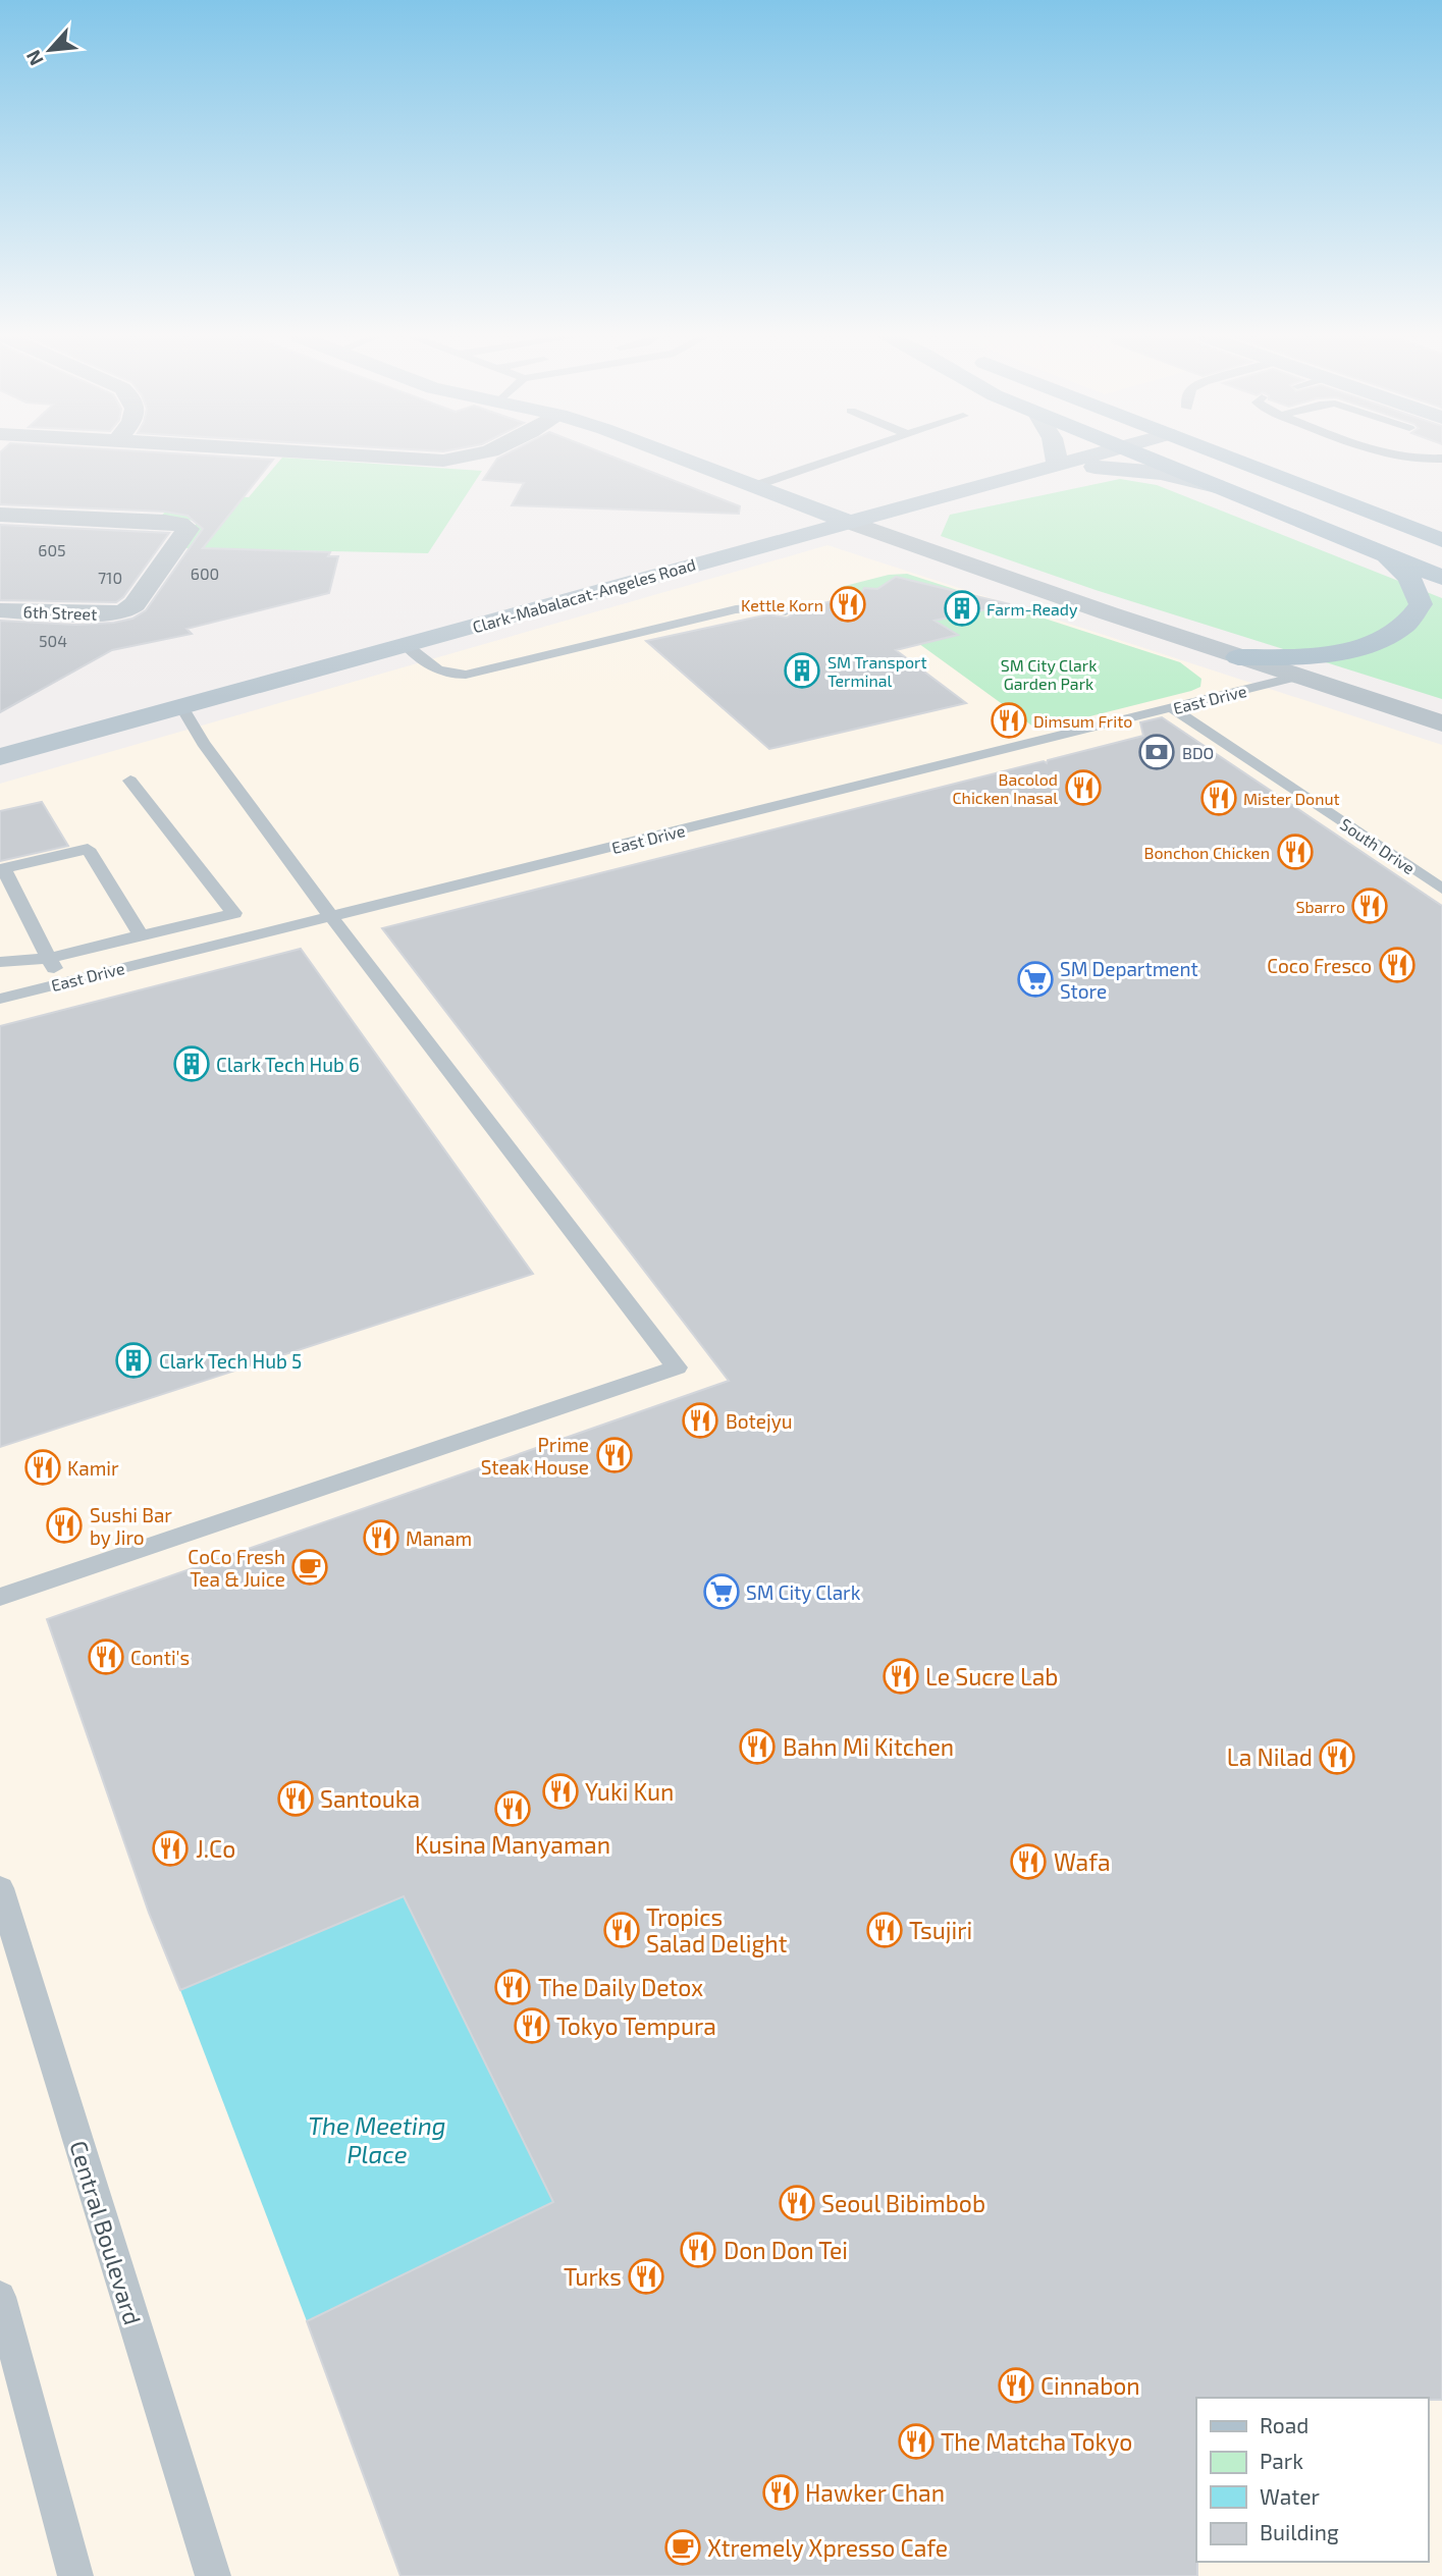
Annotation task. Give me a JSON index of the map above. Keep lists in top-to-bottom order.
{
  "streets": {
    "main road": ["Clark-Mabalacat-Angeles Road"],
    "street": ["6th Street"],
    "lane": ["East Drive", "South Drive", "Central Boulevard"]
  },
  "crossings": [
    ["East Drive", "South Drive"]
  ],
  "water": ["The Meeting Place"],
  "parks": ["SM City Clark Garden Park"],
  "places": {
    "restaurant": [
      "Kettle Korn",
      "Dimsum Frito",
      "Bacolod Chicken Inasal",
      "Mister Donut",
      "Bonchon Chicken",
      "Sbarro",
      "Coco Fresco",
      "Botejyu",
      "Prime Steak House",
      "Kamir",
      "Sushi Bar by Jiro",
      "Manam",
      "Conti's",
      "Le Sucre Lab",
      "Bahn Mi Kitchen",
      "La Nilad",
      "Yuki Kun",
      "Santouka",
      "Kusina Manyaman",
      "J.Co",
      "Wafa",
      "Tropics Salad Delight",
      "Tsujiri",
      "The Daily Detox",
      "Tokyo Tempura",
      "Seoul Bibimbob",
      "Don Don Tei",
      "Turks",
      "Cinnabon",
      "The Matcha Tokyo",
      "Hawker Chan"
    ],
    "building": [
      "Farm-Ready",
      "SM Transport Terminal",
      "Clark Tech Hub 6",
      "Clark Tech Hub 5"
    ],
    "bank": ["BDO"],
    "supermarket": ["SM Department Store", "SM City Clark"],
    "cafe": ["CoCo Fresh Tea & Juice", "Xtremely Xpresso Cafe"]
  },
  "house_numbers": [
    "605",
    "600",
    "710",
    "504"
  ],
  "legend": [
    "Road",
    "Park",
    "Water",
    "Building"
  ],
  "north": "bottom left"
}
